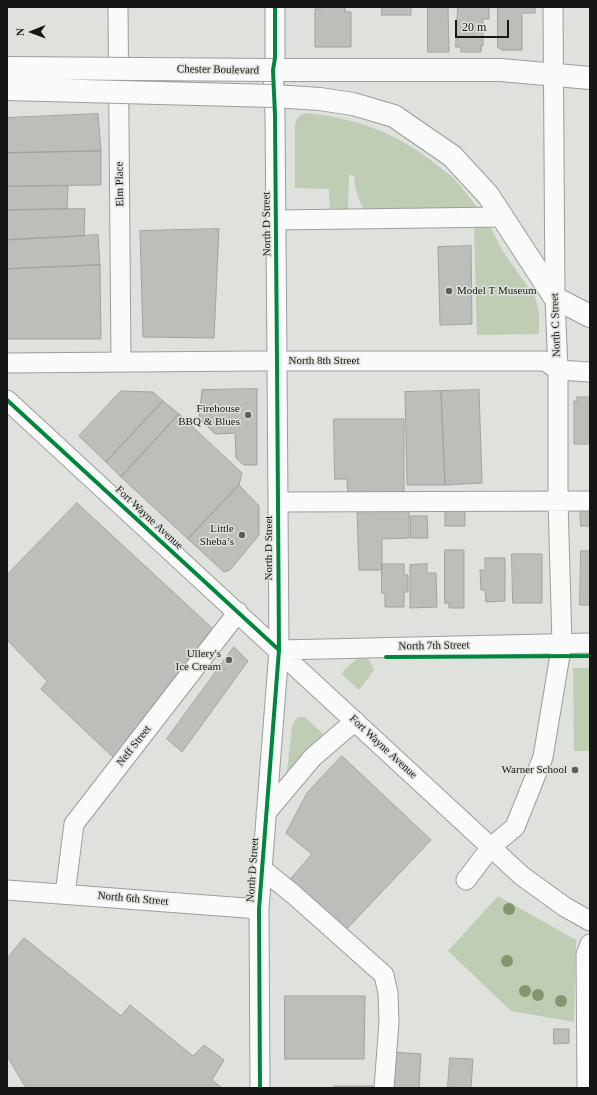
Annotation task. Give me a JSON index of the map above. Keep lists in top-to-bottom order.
{
  "streets": {
    "highway": ["Chester Boulevard"],
    "street": [
      "Elm Place",
      "North D Street",
      "North C Street",
      "North 8th Street",
      "Fort Wayne Avenue",
      "North 7th Street",
      "Neff Street",
      "North 6th Street"
    ]
  },
  "crossings": [
    ["Chester Boulevard", "North D Street"],
    ["Chester Boulevard", "North C Street"],
    ["Elm Place", "North 8th Street"],
    ["North D Street", "North 8th Street"],
    ["North D Street", "Fort Wayne Avenue"],
    ["North D Street", "North 7th Street"],
    ["North D Street", "North 6th Street"],
    ["North C Street", "North 8th Street"],
    ["North C Street", "Fort Wayne Avenue"],
    ["North C Street", "North 7th Street"],
    ["Fort Wayne Avenue", "North 7th Street"],
    ["Fort Wayne Avenue", "Neff Street"],
    ["Neff Street", "North 6th Street"]
  ],
  "places": [
    "Model T Museum",
    "Firehouse BBQ & Blues",
    "Little Sheba’s",
    "Ullery's Ice Cream",
    "Warner School"
  ],
  "scale_bar": "20 m",
  "north": "left"
}
